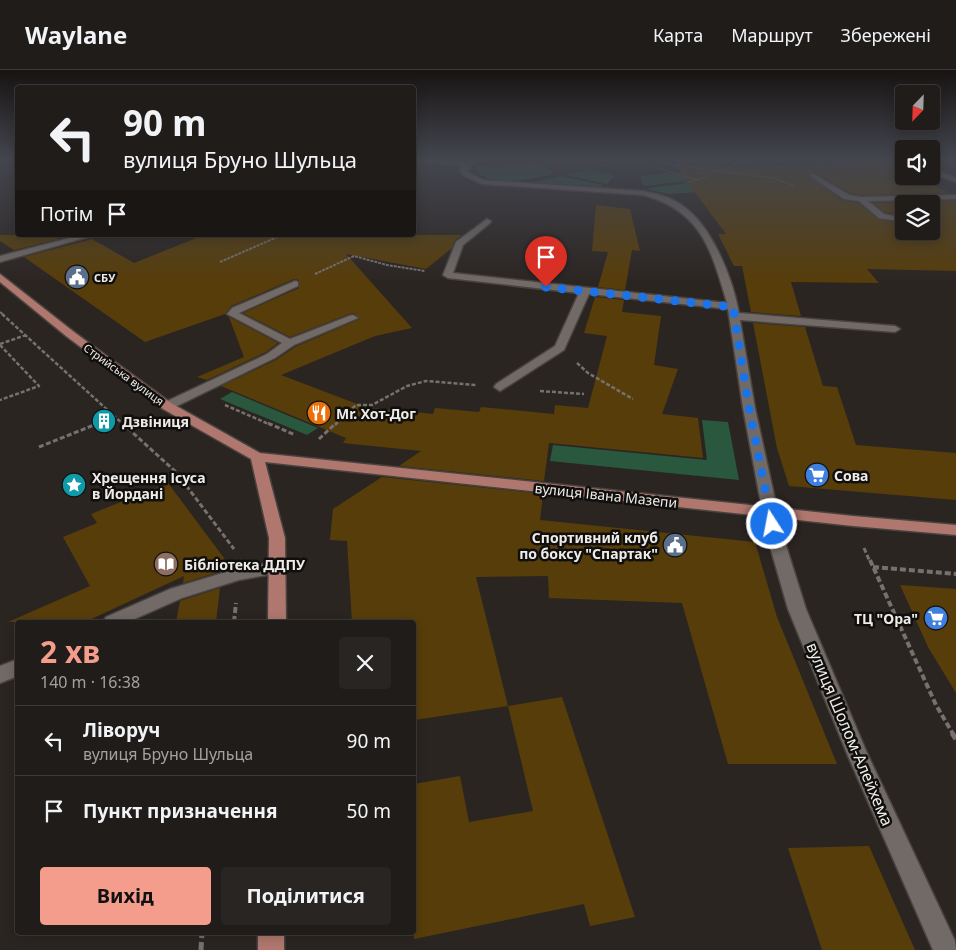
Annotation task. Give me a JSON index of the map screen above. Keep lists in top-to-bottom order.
{
  "streets": {
    "main road": ["Стрийська вулиця", "вулиця Івана Мазепи"],
    "street": ["вулиця Шолом-Алейхема"]
  },
  "crossings": [
    ["Стрийська вулиця", "вулиця Івана Мазепи"],
    ["вулиця Івана Мазепи", "вулиця Шолом-Алейхема"]
  ],
  "places": {
    "public building": ["СБУ", "Спортивний клуб по боксу \"Спартак\""],
    "restaurant": ["Mr. Хот-Дог"],
    "building": ["Дзвіниця"],
    "supermarket": ["Сова", "ТЦ \"Ора\""],
    "place": ["Хрещення Ісуса в Йордані"],
    "library": ["Бібліотека ДДПУ"]
  },
  "north": "bottom left",
  "page": {
    "header": "Waylane",
    "nav": ["Карта", "Маршрут", "Збережені"],
    "turn": ["90 m", "вулиця Бруно Шульца"],
    "then": "Потім",
    "heading": ["2 хв", "140 m · 16:38"],
    "list": [
      {
        "name": "Ліворуч",
        "note": "вулиця Бруно Шульца",
        "value": "90 m"
      },
      {
        "name": "Пункт призначення",
        "value": "50 m"
      }
    ],
    "buttons": ["Вихід", "Поділитися"]
  }
}
